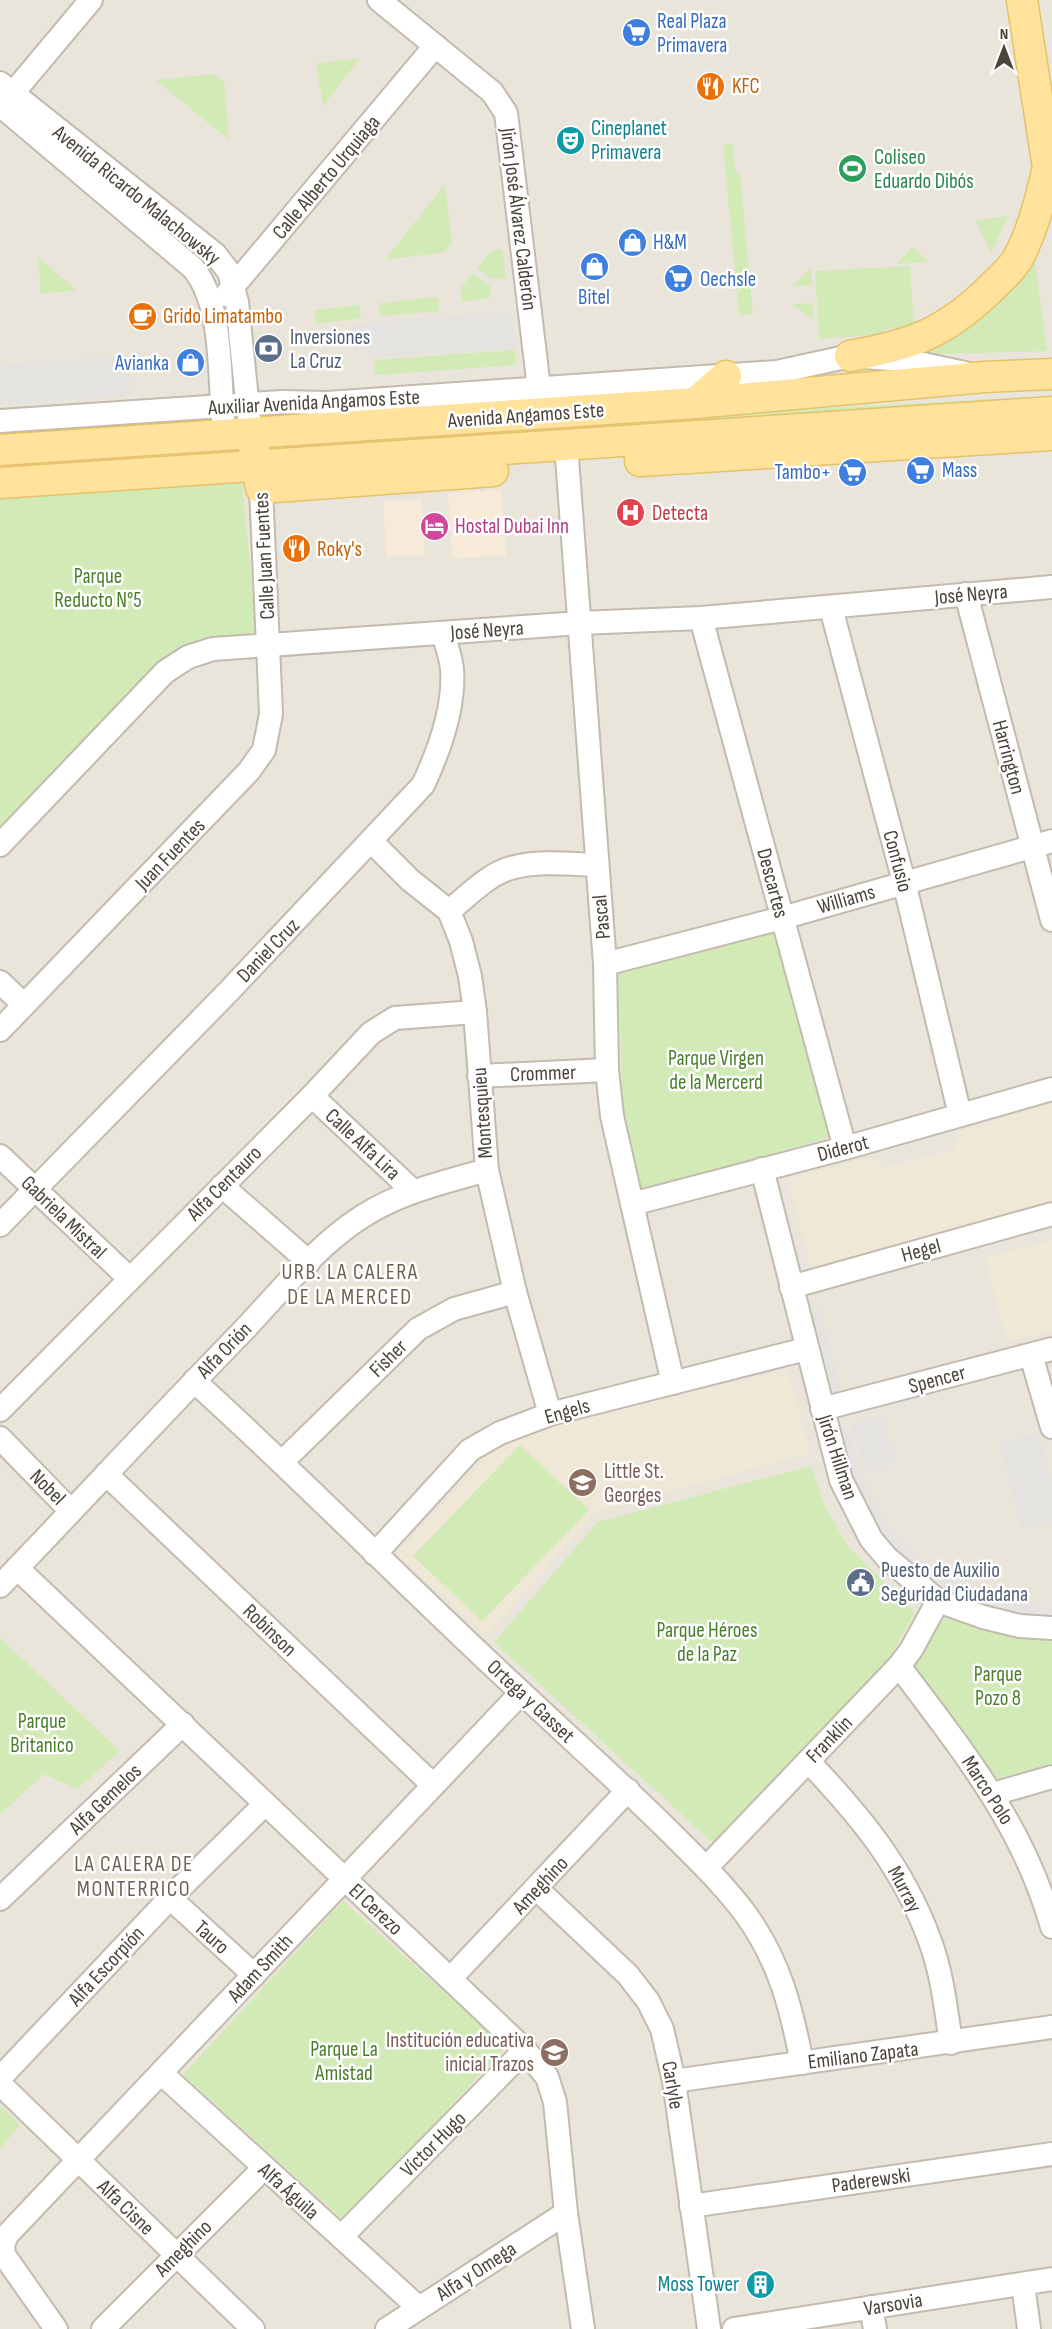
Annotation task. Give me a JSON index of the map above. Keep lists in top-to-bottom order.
{
  "streets": {
    "main road": ["Avenida Ricardo Malachowsky", "Avenida Angamos Este"],
    "street": [
      "Calle Alberto Urquiaga",
      "Jirón José Álvarez Calderón",
      "Auxiliar Avenida Angamos Este",
      "Calle Juan Fuentes",
      "José Neyra",
      "Harrington",
      "Juan Fuentes",
      "Confusio",
      "Descartes",
      "Williams",
      "Pascal",
      "Daniel Cruz",
      "Crommer",
      "Montesquieu",
      "Calle Alfa Lira",
      "Diderot",
      "Alfa Centauro",
      "Gabriela Mistral",
      "Hegel",
      "Alfa Orión",
      "Fisher",
      "Spencer",
      "Engels",
      "Jirón Hillman",
      "Nobel",
      "Robinson",
      "Ortega y Gasset",
      "Franklin",
      "Marco Polo",
      "Alfa Gemelos",
      "Ameghino",
      "Murray",
      "El Cerezo",
      "Tauro",
      "Alfa Escorpión",
      "Adam Smith",
      "Emiliano Zapata",
      "Carlyle",
      "Víctor Hugo",
      "Paderewski",
      "Alfa Águila",
      "Alfa Cisne",
      "Alfa y Omega",
      "Varsovia"
    ]
  },
  "crossings": [
    ["Calle Alberto Urquiaga", "Avenida Ricardo Malachowsky"],
    ["Calle Alberto Urquiaga", "Jirón José Álvarez Calderón"],
    ["Avenida Ricardo Malachowsky", "Auxiliar Avenida Angamos Este"],
    ["Avenida Ricardo Malachowsky", "Avenida Angamos Este"],
    ["Avenida Ricardo Malachowsky", "Calle Juan Fuentes"],
    ["Jirón José Álvarez Calderón", "Auxiliar Avenida Angamos Este"],
    ["Auxiliar Avenida Angamos Este", "Avenida Angamos Este"],
    ["Avenida Angamos Este", "Pascal"],
    ["Calle Juan Fuentes", "José Neyra"],
    ["Calle Juan Fuentes", "Juan Fuentes"],
    ["José Neyra", "Harrington"],
    ["José Neyra", "Juan Fuentes"],
    ["José Neyra", "Confusio"],
    ["José Neyra", "Descartes"],
    ["José Neyra", "Pascal"],
    ["José Neyra", "Daniel Cruz"],
    ["Harrington", "Williams"],
    ["Confusio", "Williams"],
    ["Confusio", "Diderot"],
    ["Descartes", "Williams"],
    ["Descartes", "Diderot"],
    ["Williams", "Pascal"],
    ["Pascal", "Crommer"],
    ["Pascal", "Diderot"],
    ["Pascal", "Engels"],
    ["Daniel Cruz", "Gabriela Mistral"],
    ["Crommer", "Montesquieu"],
    ["Montesquieu", "Alfa Centauro"],
    ["Montesquieu", "Alfa Orión"],
    ["Montesquieu", "Fisher"],
    ["Montesquieu", "Engels"],
    ["Calle Alfa Lira", "Alfa Centauro"],
    ["Calle Alfa Lira", "Alfa Orión"],
    ["Diderot", "Jirón Hillman"],
    ["Alfa Centauro", "Gabriela Mistral"],
    ["Hegel", "Jirón Hillman"],
    ["Alfa Orión", "Nobel"],
    ["Alfa Orión", "Robinson"],
    ["Alfa Orión", "Ortega y Gasset"],
    ["Alfa Orión", "El Cerezo"],
    ["Fisher", "Ortega y Gasset"],
    ["Spencer", "Jirón Hillman"],
    ["Engels", "Jirón Hillman"],
    ["Engels", "Ortega y Gasset"],
    ["Jirón Hillman", "Franklin"],
    ["Robinson", "Adam Smith"],
    ["Ortega y Gasset", "Franklin"],
    ["Ortega y Gasset", "Ameghino"],
    ["Ortega y Gasset", "Adam Smith"],
    ["Ortega y Gasset", "Emiliano Zapata"],
    ["Franklin", "Marco Polo"],
    ["Franklin", "Murray"],
    ["Alfa Gemelos", "El Cerezo"],
    ["Ameghino", "El Cerezo"],
    ["Ameghino", "Carlyle"],
    ["Ameghino", "Alfa Águila"],
    ["Ameghino", "Alfa Cisne"],
    ["Murray", "Emiliano Zapata"],
    ["El Cerezo", "Alfa Escorpión"],
    ["El Cerezo", "Adam Smith"],
    ["El Cerezo", "Víctor Hugo"],
    ["El Cerezo", "Alfa y Omega"],
    ["Tauro", "Alfa Escorpión"],
    ["Tauro", "Adam Smith"],
    ["Adam Smith", "Alfa Águila"],
    ["Adam Smith", "Alfa Cisne"],
    ["Emiliano Zapata", "Carlyle"],
    ["Carlyle", "Paderewski"],
    ["Víctor Hugo", "Alfa Águila"],
    ["Alfa Águila", "Alfa y Omega"]
  ],
  "districts": ["URB. LA CALERA DE LA MERCED", "LA CALERA DE MONTERRICO"],
  "parks": [
    "Parque Reducto N°5",
    "Parque Virgen de la Mercerd",
    "Parque Héroes de la Paz",
    "Parque Pozo 8",
    "Parque Britanico",
    "Parque La Amistad"
  ],
  "places": {
    "supermarket": [
      "Real Plaza Primavera",
      "Oechsle",
      "Mass",
      "Tambo+"
    ],
    "restaurant": ["KFC", "Roky's"],
    "theatre": ["Cineplanet Primavera"],
    "sports": ["Coliseo Eduardo Dibós"],
    "shop": ["H&M", "Bitel", "Avianka"],
    "cafe": ["Grido Limatambo"],
    "bank": ["Inversiones La Cruz"],
    "hospital": ["Detecta"],
    "hotel": ["Hostal Dubai Inn"],
    "school or university": ["Little St. Georges", "Institución educativa inicial Trazos"],
    "public building": ["Puesto de Auxilio Seguridad Ciudadana"],
    "building": ["Moss Tower"]
  },
  "north": "top"
}
